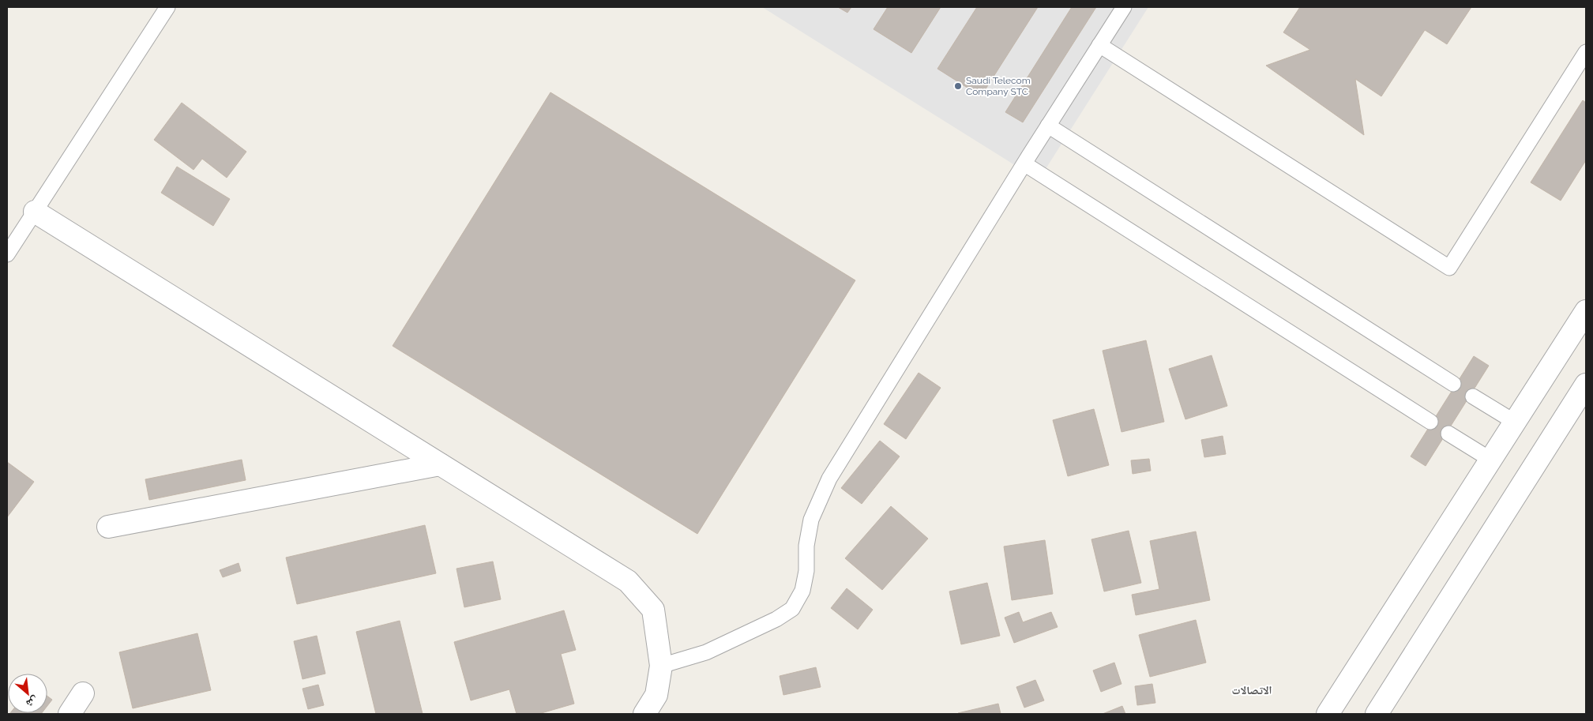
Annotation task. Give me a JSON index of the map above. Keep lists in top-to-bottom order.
{
  "districts": ["الاتصالات"],
  "places": ["Saudi Telecom Company STC"],
  "north": "bottom right"
}
